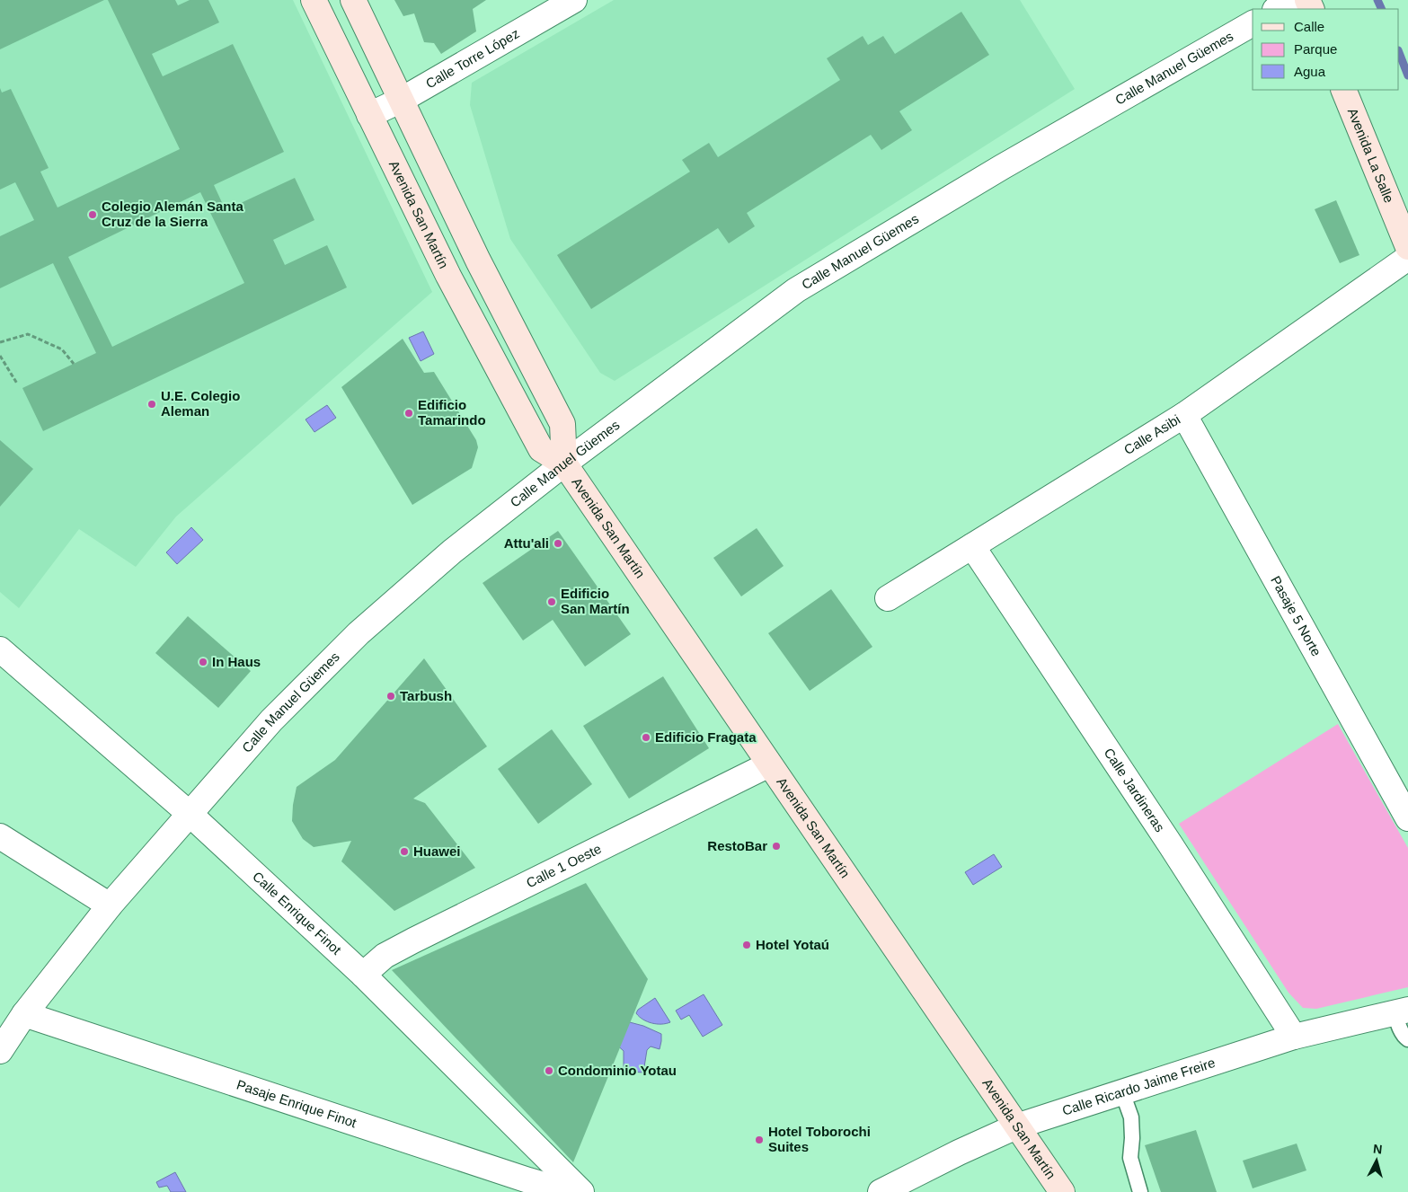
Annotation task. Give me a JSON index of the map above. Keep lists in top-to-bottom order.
{
  "streets": {
    "main road": ["Avenida La Salle", "Avenida San Martín"],
    "street": [
      "Calle Torre López",
      "Calle Manuel Güemes",
      "Calle Asibi",
      "Pasaje 5 Norte",
      "Calle Jardineras",
      "Calle 1 Oeste",
      "Calle Enrique Finot",
      "Calle Ricardo Jaime Freire",
      "Pasaje Enrique Finot"
    ]
  },
  "crossings": [
    ["Calle Torre López", "Avenida San Martín"],
    ["Calle Manuel Güemes", "Avenida San Martín"],
    ["Calle Manuel Güemes", "Calle Enrique Finot"],
    ["Calle Manuel Güemes", "Pasaje Enrique Finot"],
    ["Avenida San Martín", "Calle 1 Oeste"],
    ["Avenida San Martín", "Calle Ricardo Jaime Freire"],
    ["Calle Asibi", "Pasaje 5 Norte"],
    ["Calle Asibi", "Calle Jardineras"],
    ["Calle Jardineras", "Calle Ricardo Jaime Freire"],
    ["Calle 1 Oeste", "Calle Enrique Finot"]
  ],
  "places": [
    "Colegio Alemán Santa Cruz de la Sierra",
    "U.E. Colegio Aleman",
    "Edificio Tamarindo",
    "Attu'ali",
    "Edificio San Martín",
    "In Haus",
    "Tarbush",
    "Edificio Fragata",
    "RestoBar",
    "Huawei",
    "Hotel Yotaú",
    "Condominio Yotau",
    "Hotel Toborochi Suites"
  ],
  "legend": ["Calle", "Parque", "Agua"],
  "north": "top"
}
